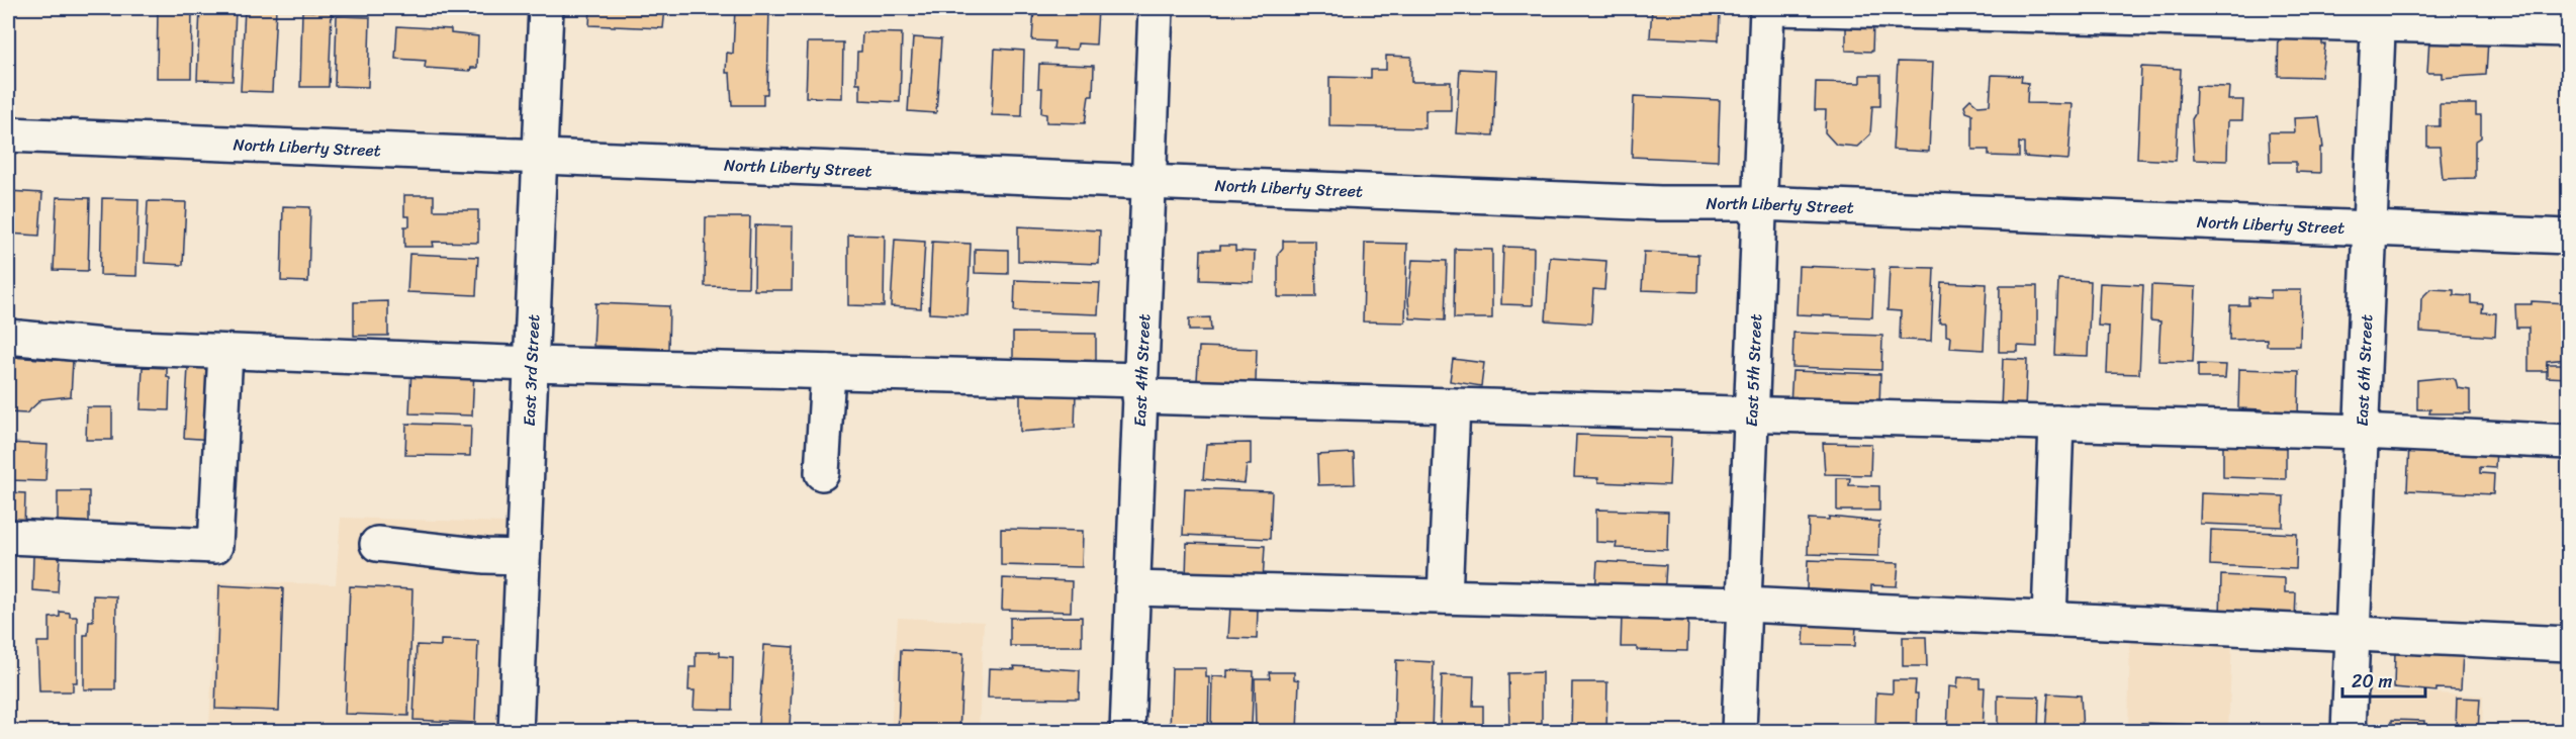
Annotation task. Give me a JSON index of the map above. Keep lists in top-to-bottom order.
{
  "streets": {
    "street": [
      "North Liberty Street",
      "East 4th Street",
      "East 5th Street",
      "East 3rd Street",
      "East 6th Street"
    ]
  },
  "crossings": [
    ["North Liberty Street", "East 4th Street"],
    ["North Liberty Street", "East 5th Street"],
    ["North Liberty Street", "East 3rd Street"],
    ["North Liberty Street", "East 6th Street"]
  ],
  "scale_bar": "20 m"
}
